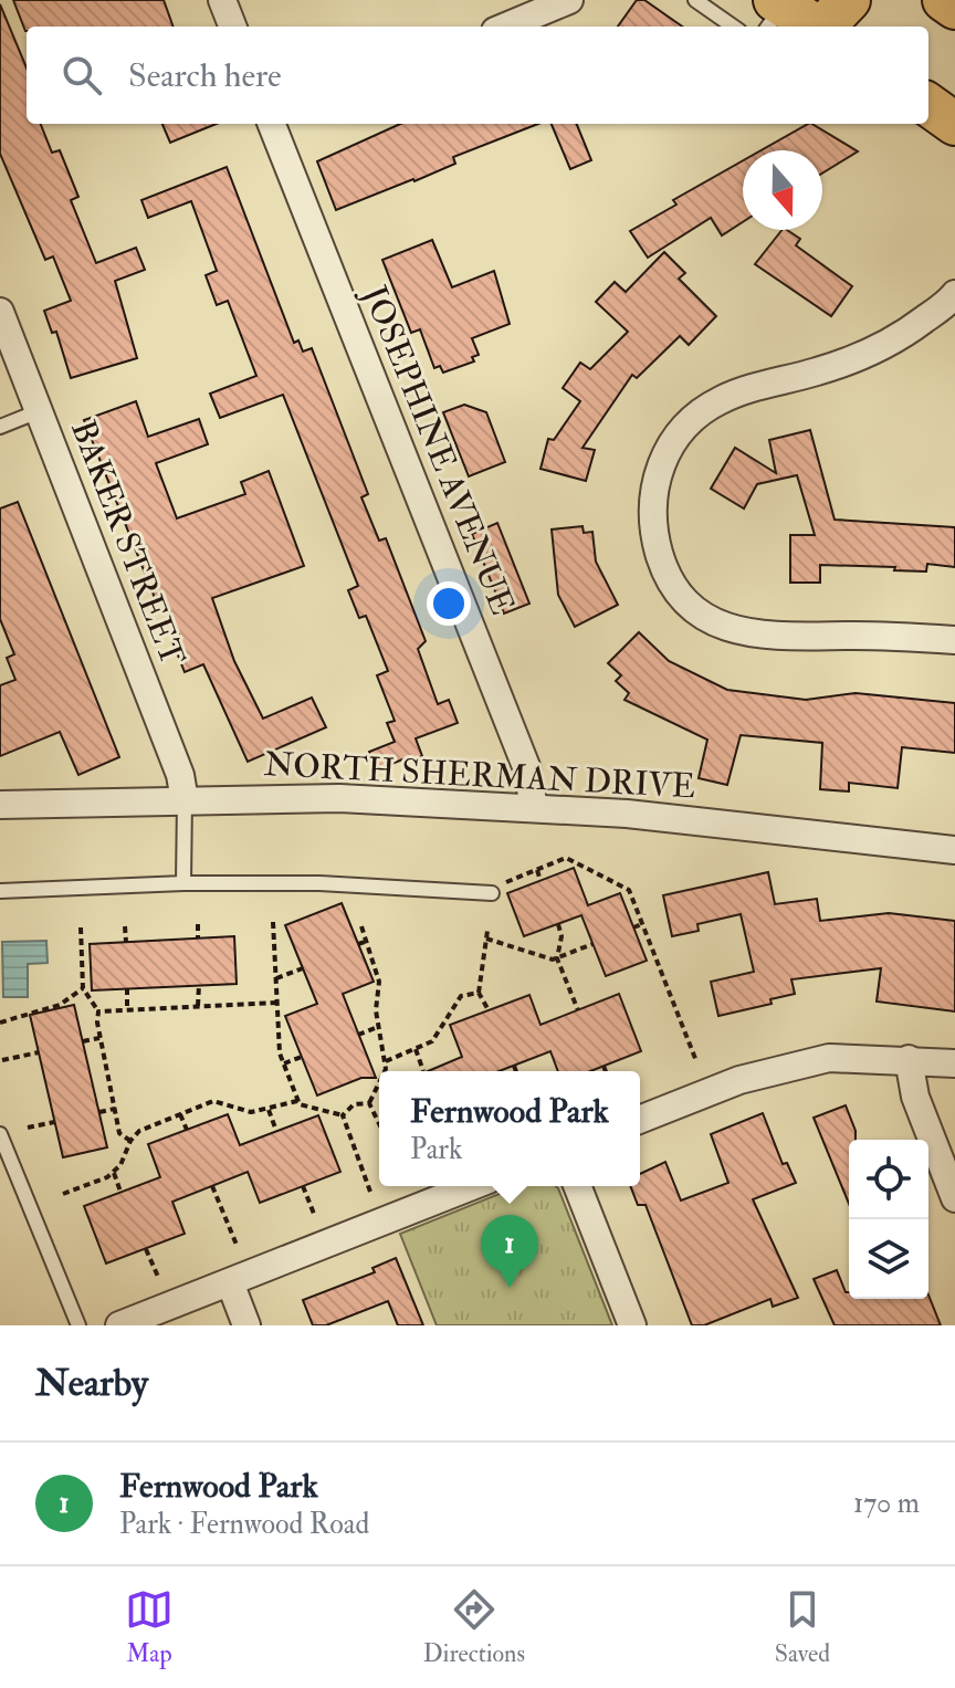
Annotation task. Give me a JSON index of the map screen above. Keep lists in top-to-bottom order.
{
  "streets": {
    "street": ["JOSEPHINE AVENUE", "BAKER STREET", "NORTH SHERMAN DRIVE"]
  },
  "crossings": [
    ["JOSEPHINE AVENUE", "NORTH SHERMAN DRIVE"],
    ["BAKER STREET", "NORTH SHERMAN DRIVE"]
  ],
  "north": "bottom",
  "page": {
    "search": "Search here",
    "popup": ["Fernwood Park", "Park"],
    "pins": "1",
    "heading": "Nearby",
    "list": [
      {
        "mark": "1",
        "name": "Fernwood Park",
        "note": "Park · Fernwood Road",
        "value": "170 m"
      }
    ],
    "nav": ["Map", "Directions", "Saved"]
  }
}
